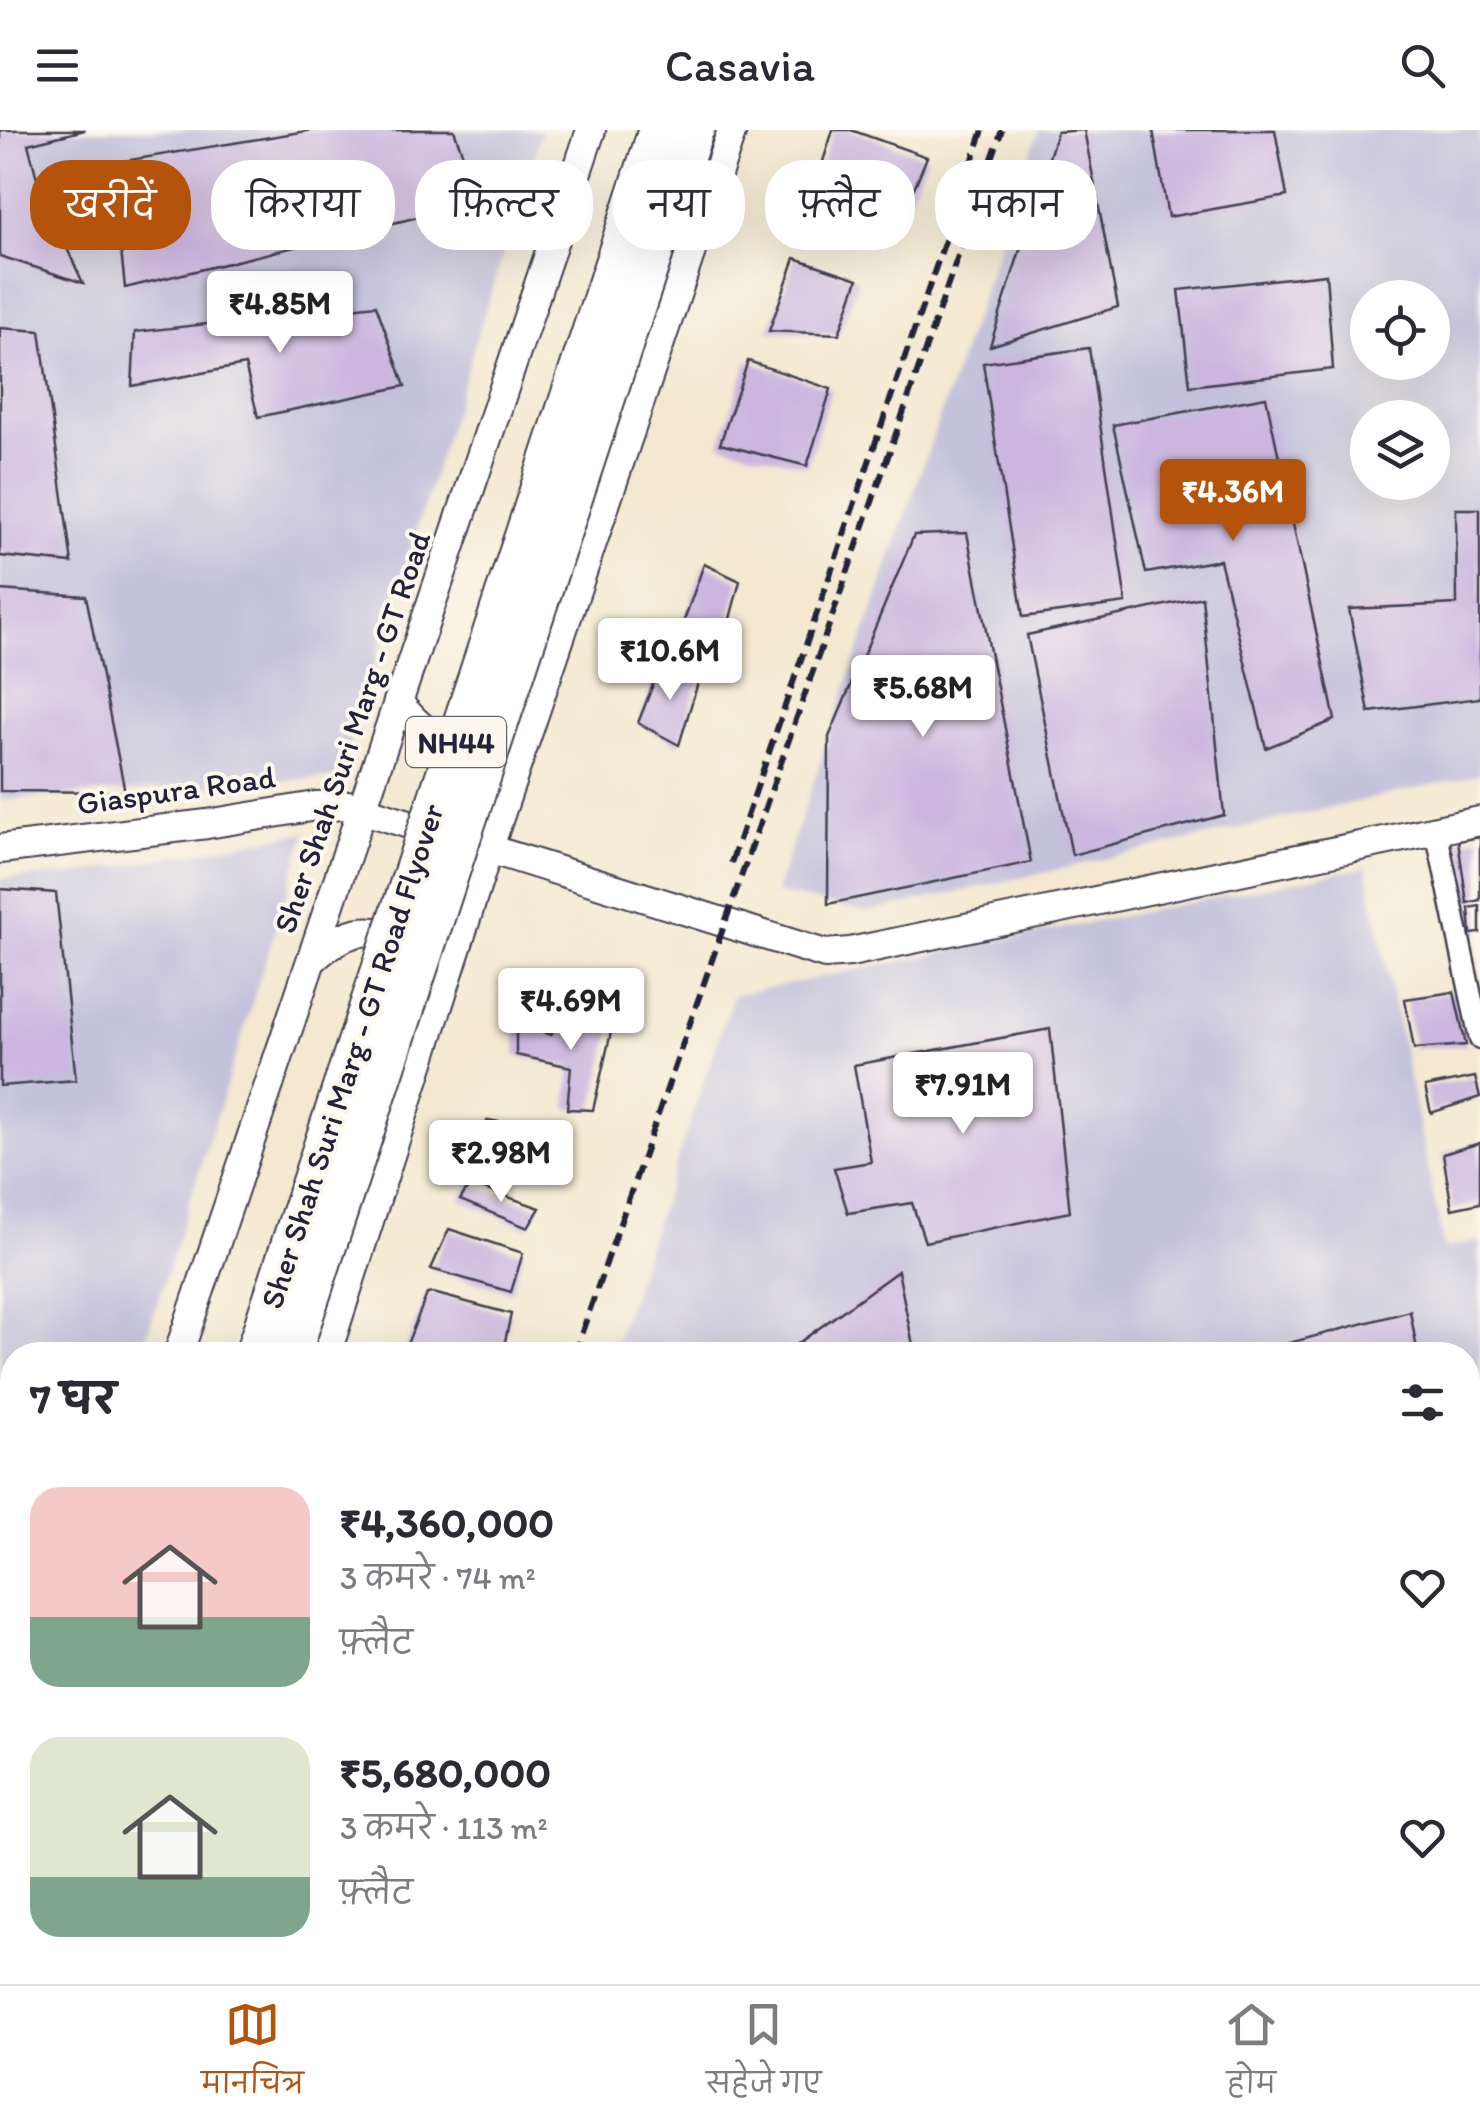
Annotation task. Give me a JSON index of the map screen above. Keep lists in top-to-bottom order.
{
  "streets": {
    "highway": ["NH44", "Sher Shah Suri Marg - GT Road Flyover"],
    "street": ["Sher Shah Suri Marg - GT Road", "Giaspura Road"]
  },
  "crossings": [
    ["Sher Shah Suri Marg - GT Road", "Giaspura Road"]
  ],
  "page": {
    "header": "Casavia",
    "chip": [
      "खरीदें",
      "किराया",
      "फ़िल्टर",
      "नया",
      "फ़्लैट",
      "मकान"
    ],
    "price": [
      "₹4.85M",
      "₹4.36M",
      "₹10.6M",
      "₹5.68M",
      "₹4.69M",
      "₹7.91M",
      "₹2.98M"
    ],
    "heading": "7 घर",
    "list": [
      {
        "name": "₹4,360,000",
        "note": "3 कमरे · 74 m² · फ़्लैट"
      },
      {
        "name": "₹5,680,000",
        "note": "3 कमरे · 113 m² · फ़्लैट"
      }
    ],
    "tabs": ["मानचित्र", "सहेजे गए", "होम"]
  }
}
